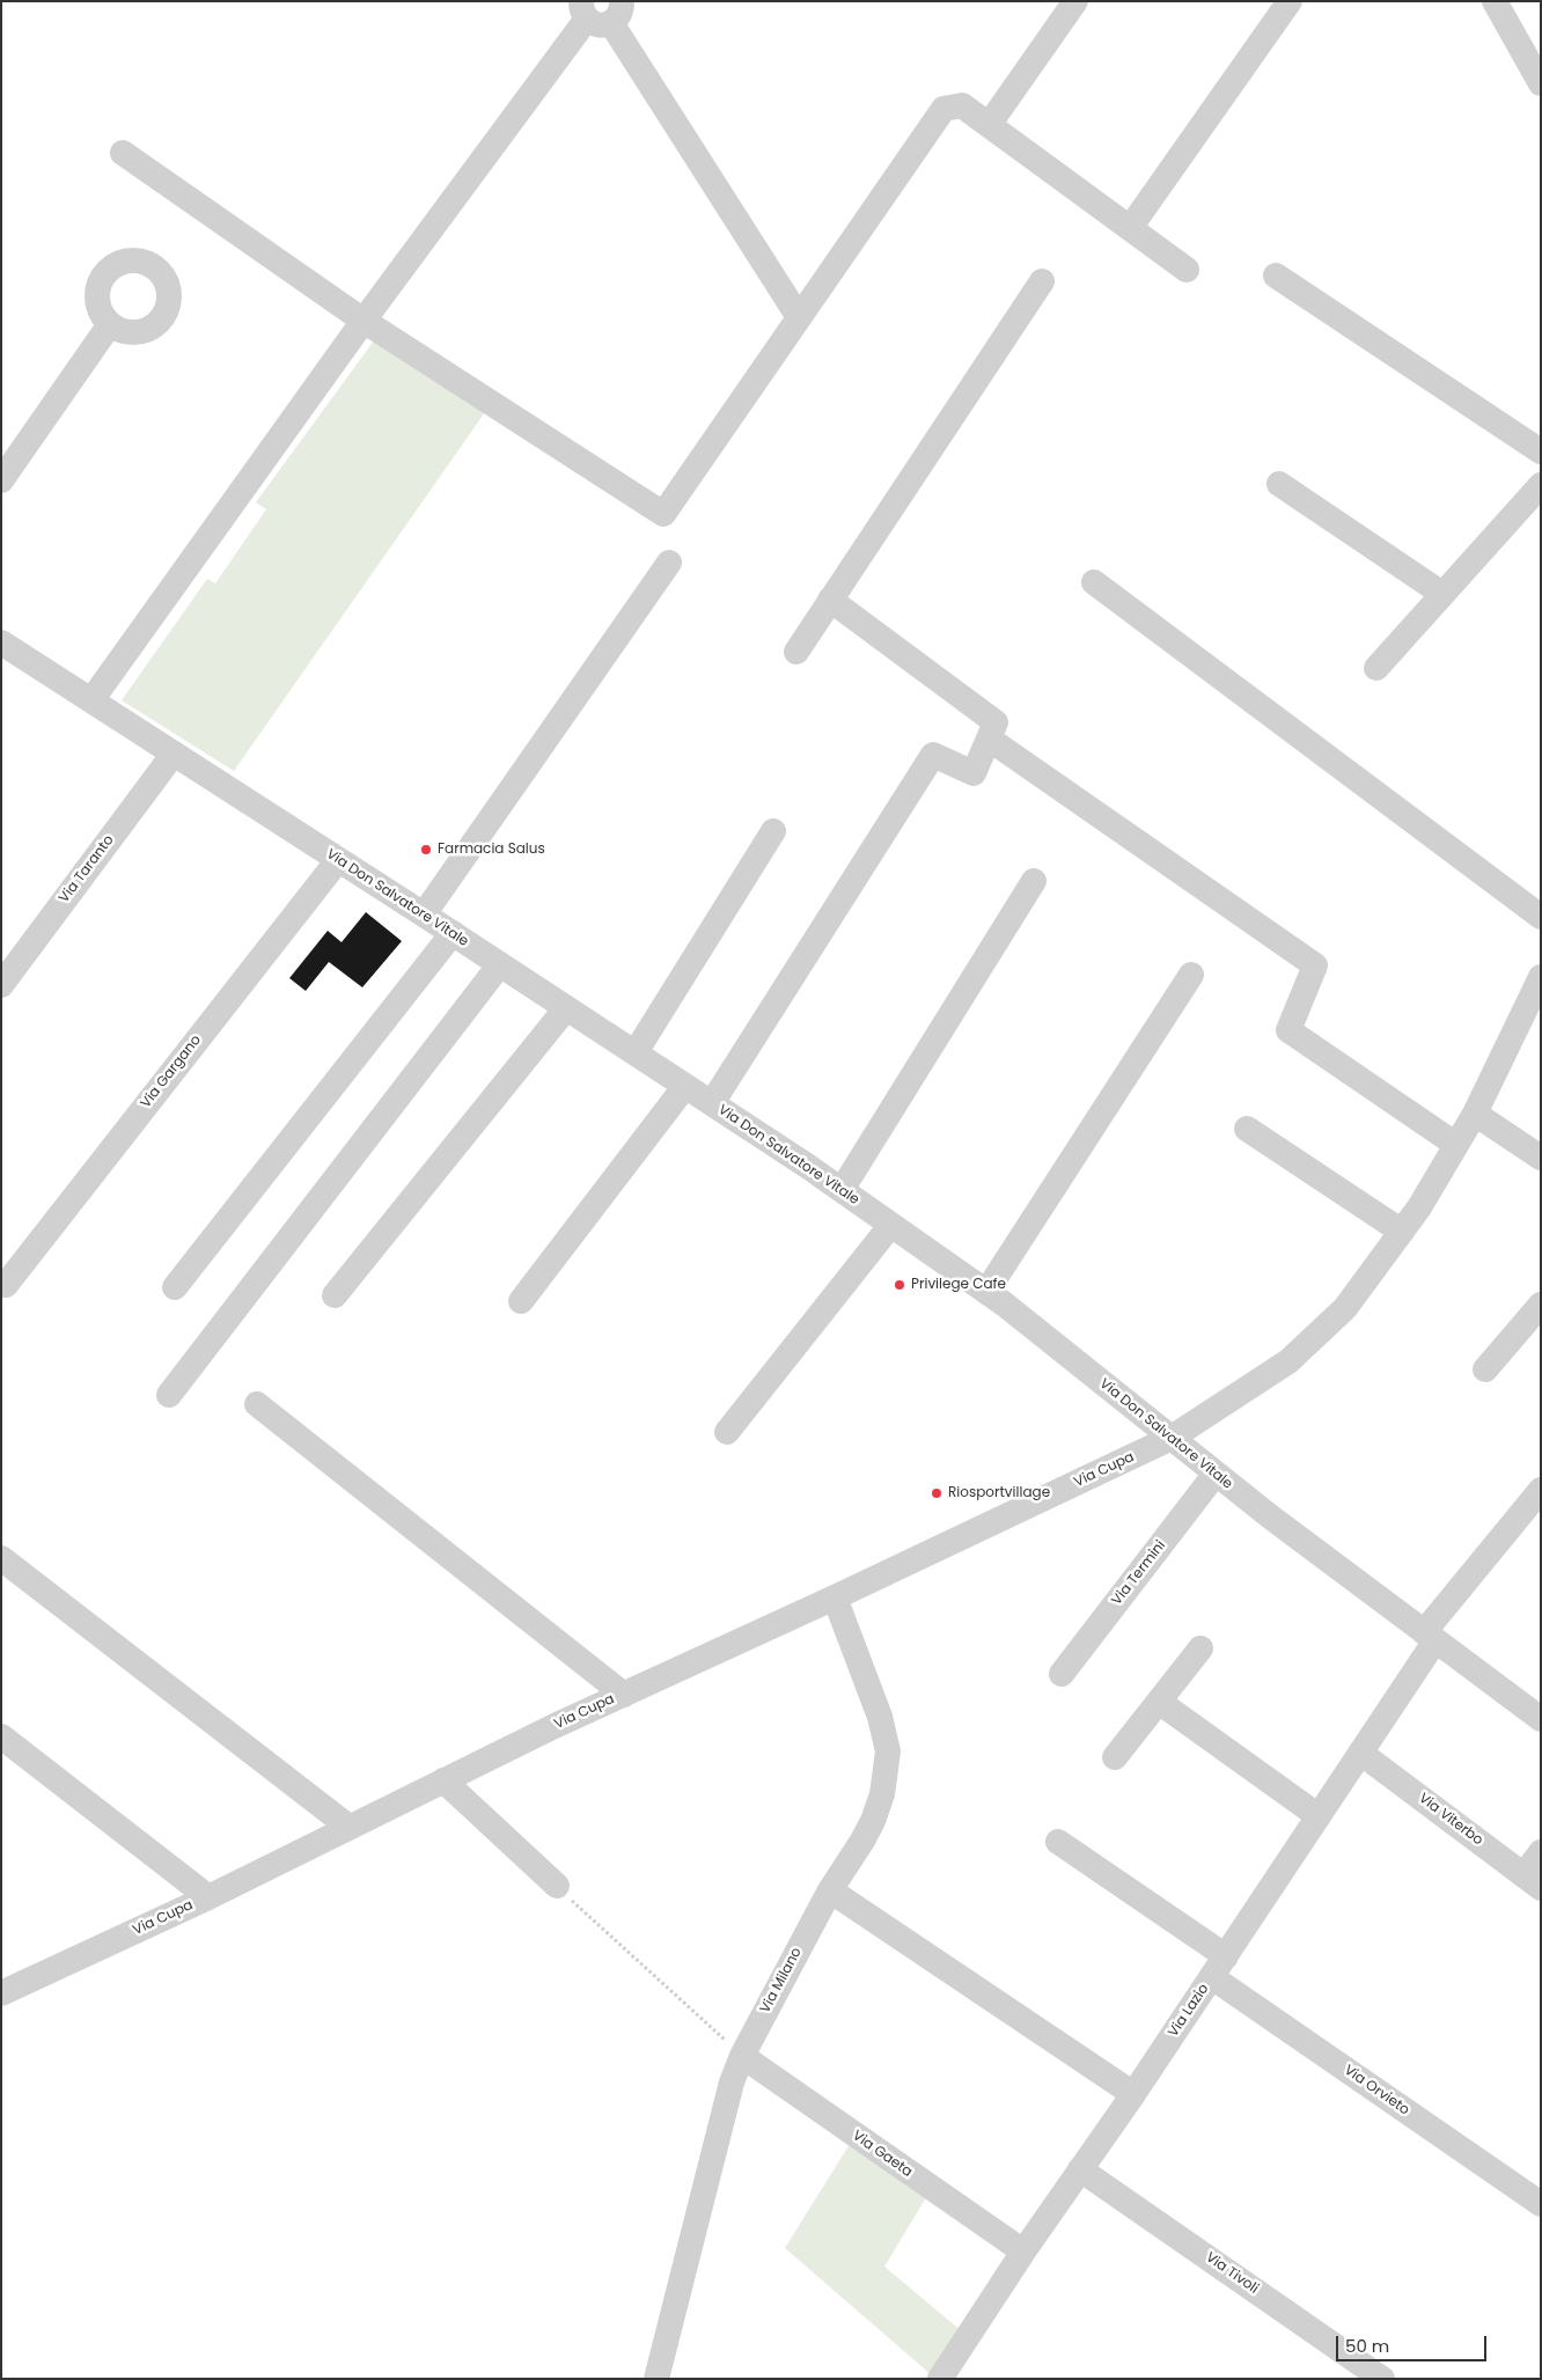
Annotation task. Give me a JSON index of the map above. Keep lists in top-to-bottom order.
{
  "streets": {
    "street": [
      "Via Taranto",
      "Via Don Salvatore Vitale",
      "Via Gargano",
      "Via Cupa",
      "Via Termini",
      "Via Viterbo",
      "Via Milano",
      "Via Lazio",
      "Via Orvieto",
      "Via Gaeta",
      "Via Tivoli"
    ]
  },
  "crossings": [
    ["Via Taranto", "Via Don Salvatore Vitale"],
    ["Via Don Salvatore Vitale", "Via Gargano"],
    ["Via Don Salvatore Vitale", "Via Cupa"],
    ["Via Don Salvatore Vitale", "Via Termini"],
    ["Via Don Salvatore Vitale", "Via Lazio"],
    ["Via Cupa", "Via Milano"],
    ["Via Viterbo", "Via Lazio"],
    ["Via Milano", "Via Gaeta"],
    ["Via Lazio", "Via Orvieto"],
    ["Via Lazio", "Via Gaeta"],
    ["Via Lazio", "Via Tivoli"]
  ],
  "places": ["Farmacia Salus", "Privilege Cafe", "Riosportvillage"],
  "scale_bar": "50 m"
}
